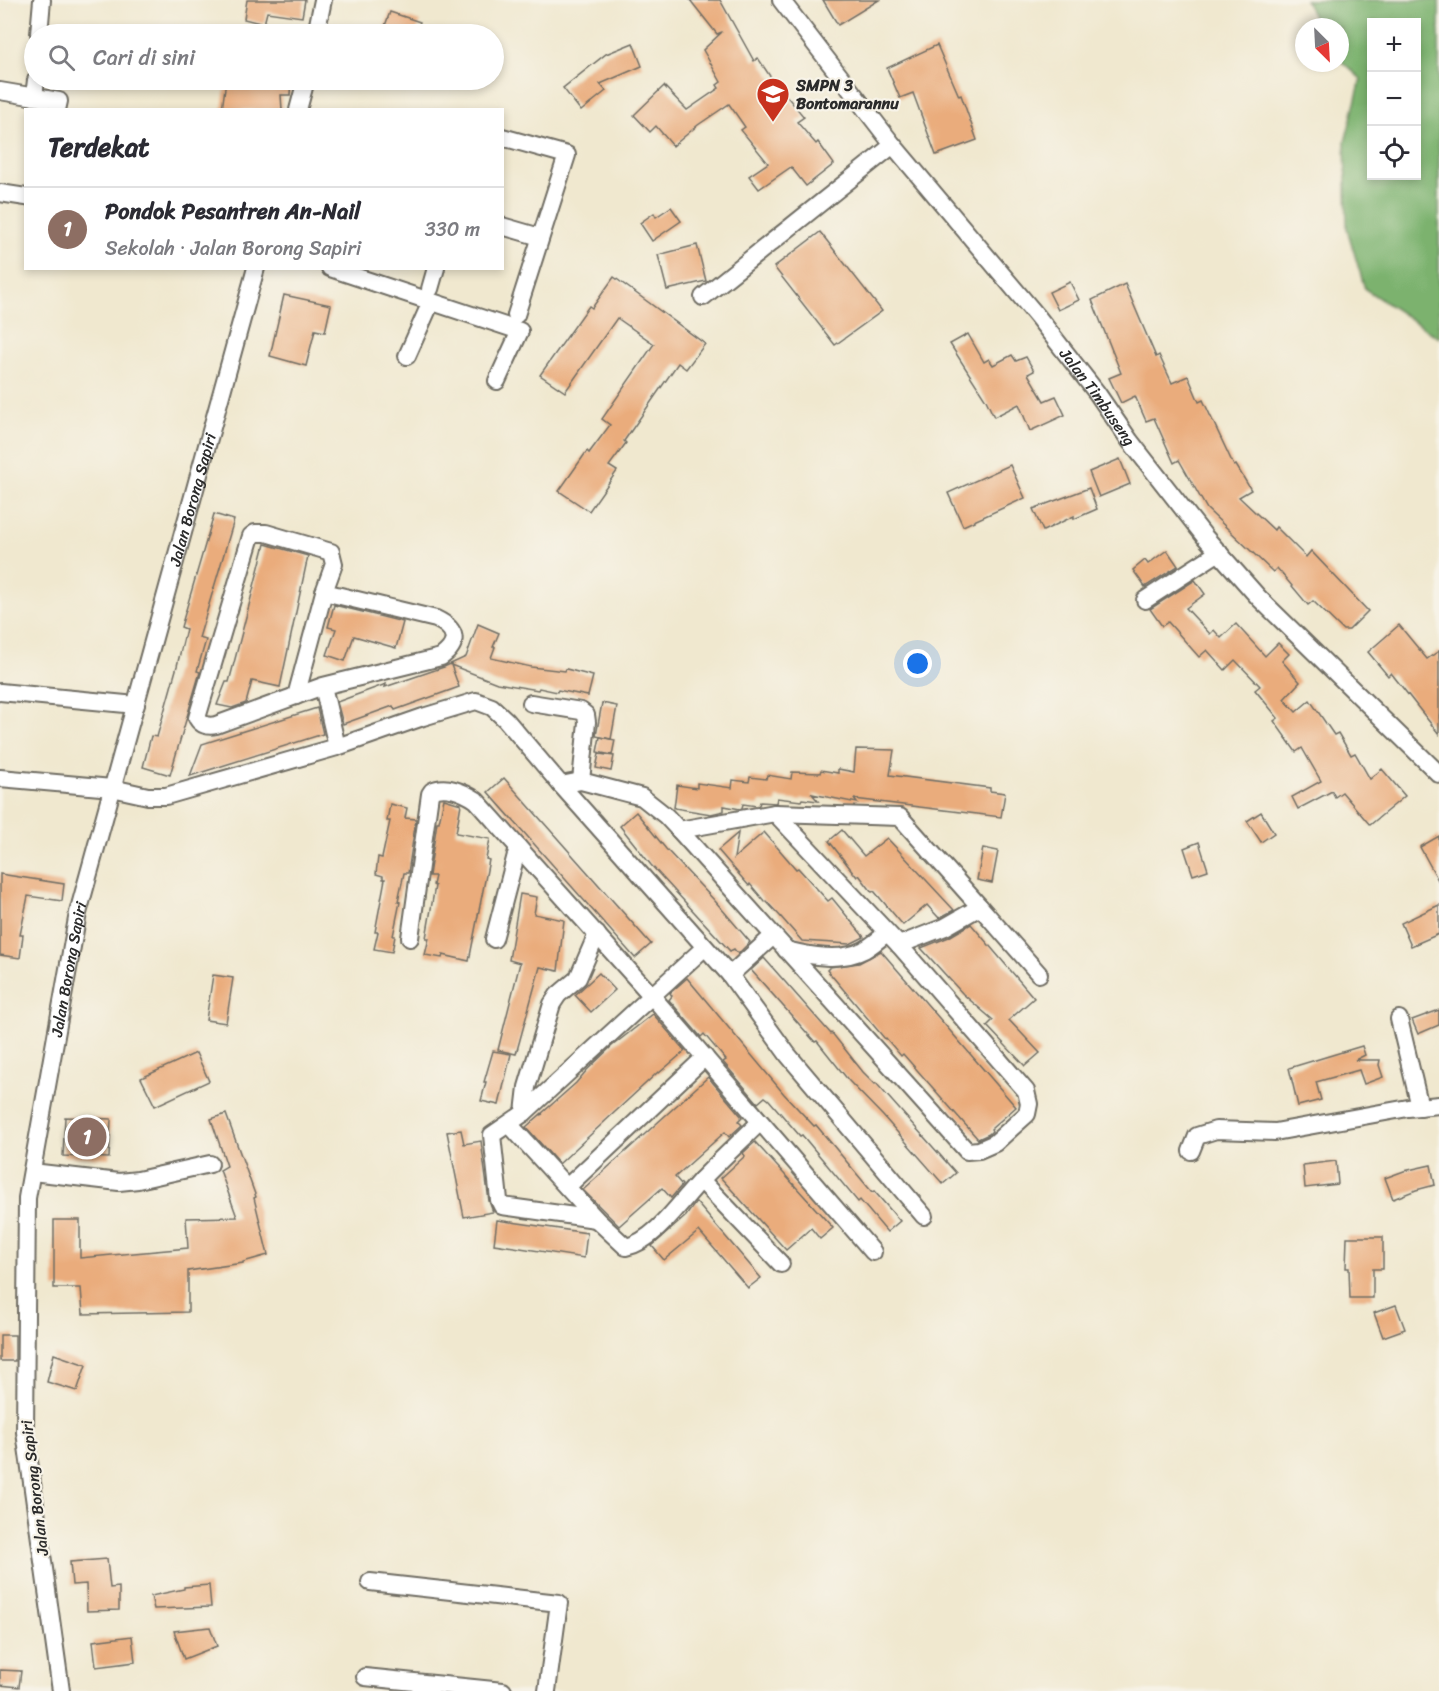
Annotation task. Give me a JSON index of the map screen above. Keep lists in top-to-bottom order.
{
  "streets": {
    "street": ["Jalan Timbuseng", "Jalan Borong Sapiri"]
  },
  "places": {
    "school or university": ["SMPN 3 Bontomarannu"]
  },
  "north": "bottom right",
  "page": {
    "map_buttons": ["+", "−"],
    "search": "Cari di sini",
    "heading": "Terdekat",
    "list": [
      {
        "mark": "1",
        "name": "Pondok Pesantren An-Nail",
        "note": "Sekolah · Jalan Borong Sapiri",
        "value": "330 m"
      }
    ],
    "pins": "1"
  }
}
